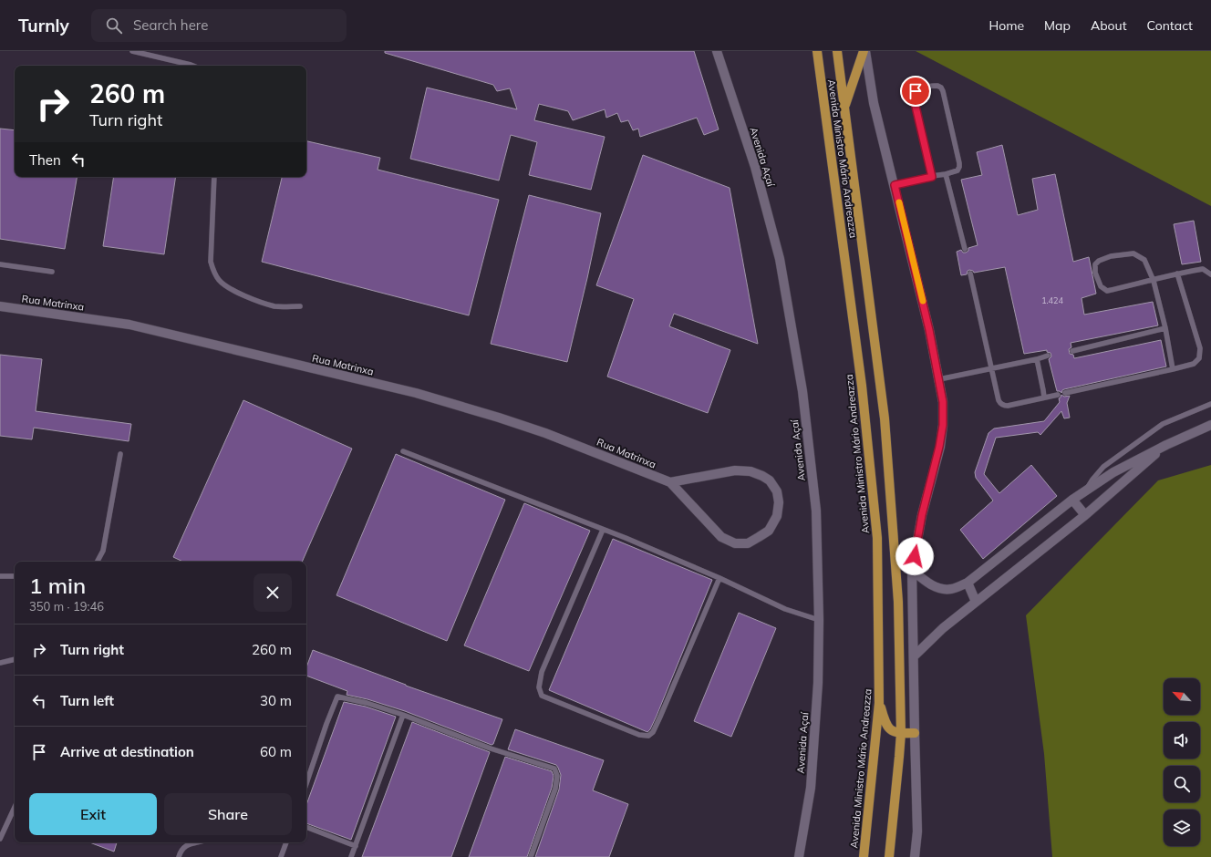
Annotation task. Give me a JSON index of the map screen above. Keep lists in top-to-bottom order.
{
  "streets": {
    "main road": ["Avenida Ministro Mário Andreazza"],
    "street": ["Avenida Açaí", "Rua Matrinxa"]
  },
  "house_numbers": ["1.424"],
  "north": "top left",
  "page": {
    "header": "Turnly",
    "search": "Search here",
    "nav": [
      "Home",
      "Map",
      "About",
      "Contact"
    ],
    "turn": ["260 m", "Turn right"],
    "then": "Then",
    "heading": ["1 min", "350 m · 19:46"],
    "list": [
      {
        "name": "Turn right",
        "value": "260 m"
      },
      {
        "name": "Turn left",
        "value": "30 m"
      },
      {
        "name": "Arrive at destination",
        "value": "60 m"
      }
    ],
    "buttons": ["Exit", "Share"]
  }
}
